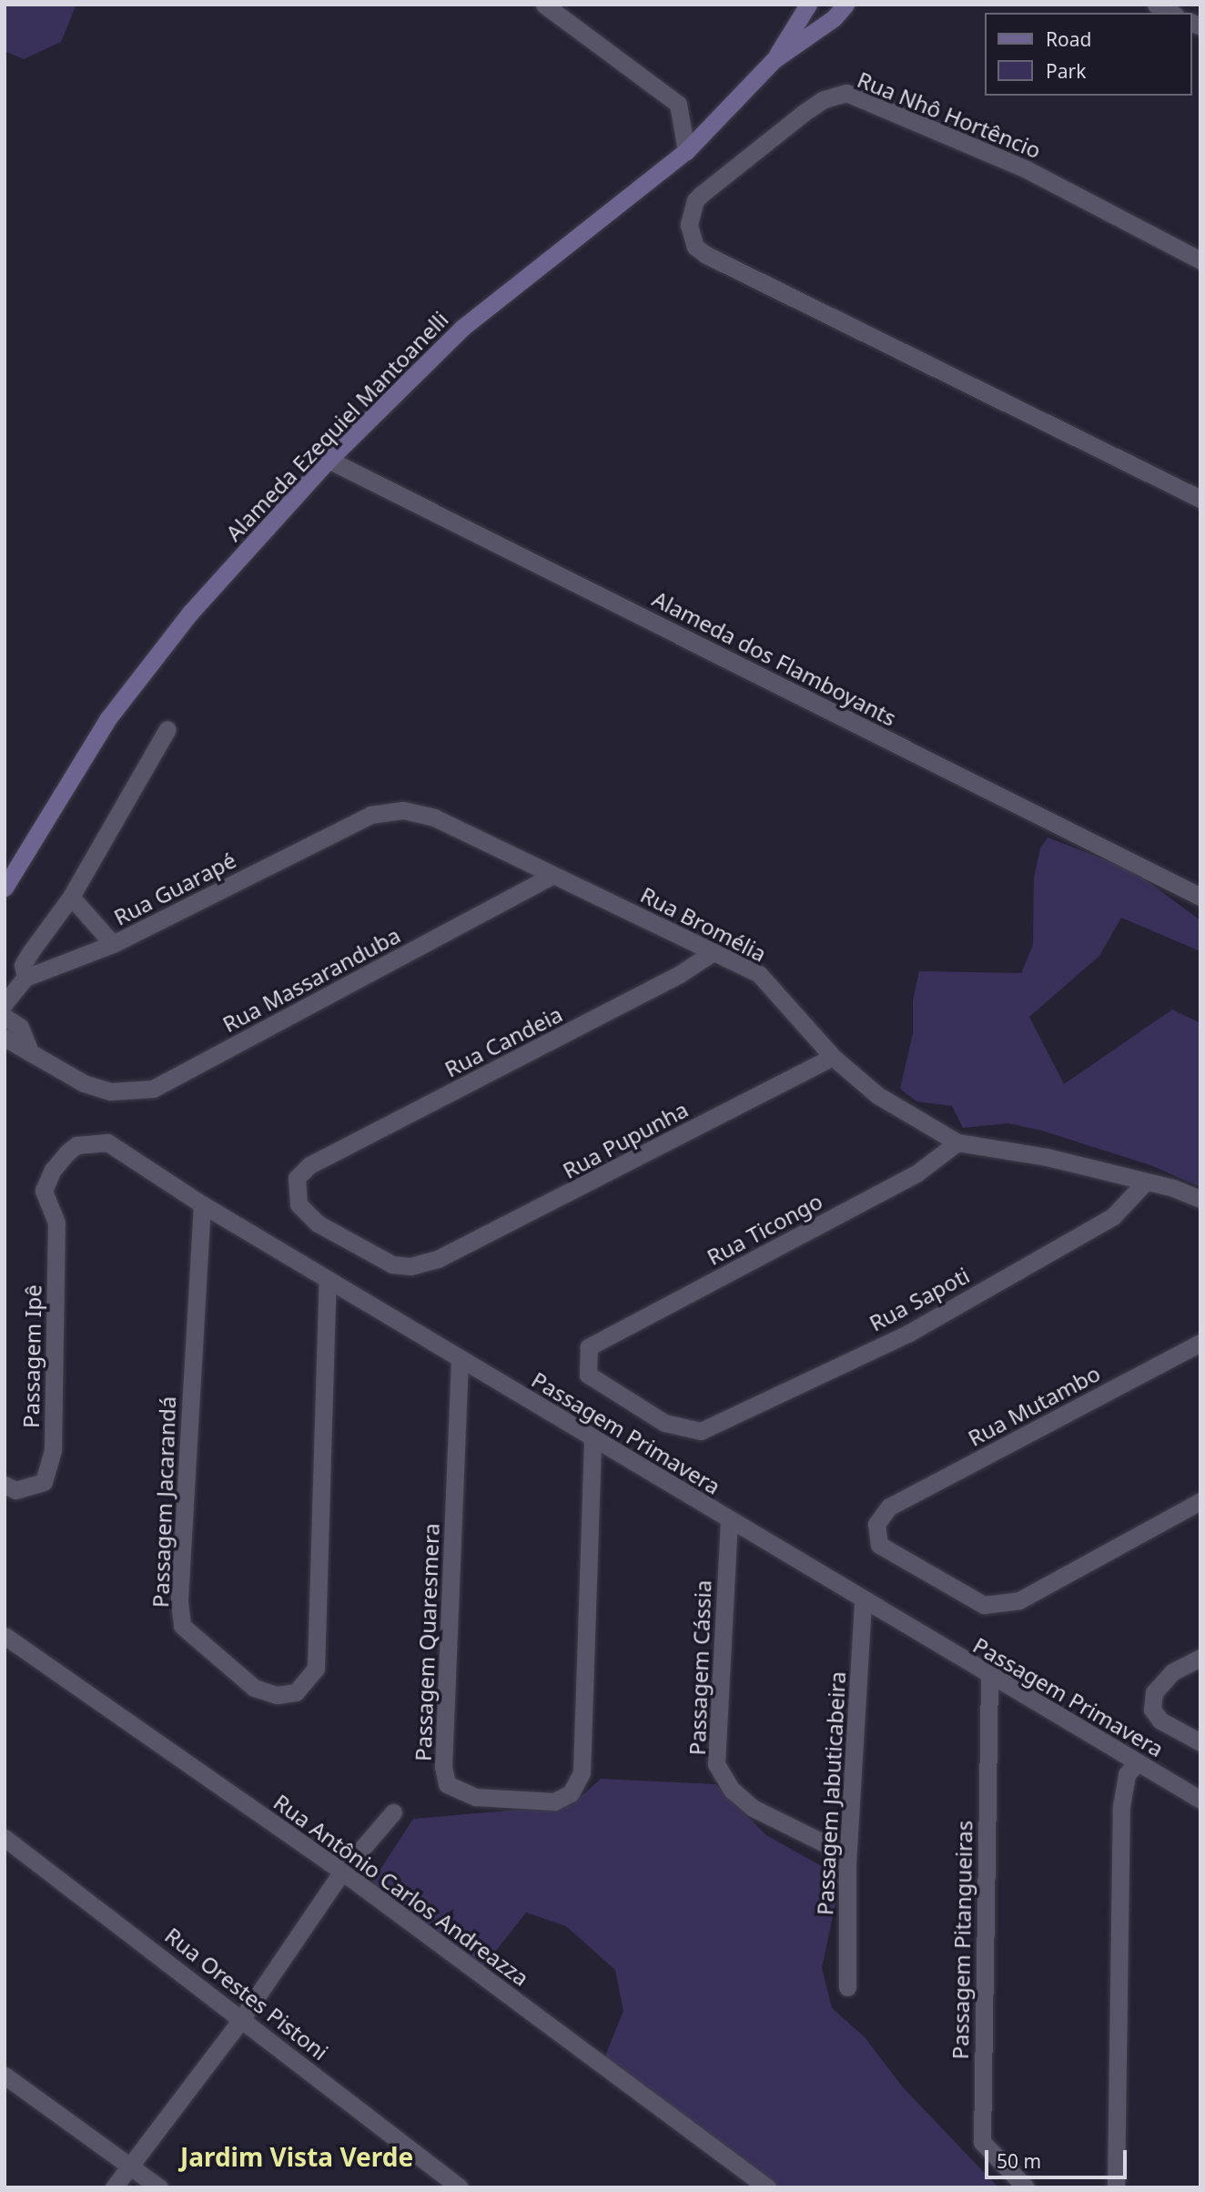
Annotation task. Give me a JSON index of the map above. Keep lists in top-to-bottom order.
{
  "streets": {
    "main road": ["Alameda Ezequiel Mantoanelli"],
    "street": [
      "Rua Nhô Hortêncio",
      "Alameda dos Flamboyants",
      "Rua Guarapé",
      "Rua Bromélia",
      "Rua Massaranduba",
      "Rua Candeia",
      "Rua Pupunha",
      "Rua Ticongo",
      "Rua Sapoti",
      "Passagem Ipê",
      "Rua Mutambo",
      "Passagem Primavera",
      "Passagem Jacarandá",
      "Passagem Quaresmera",
      "Passagem Cássia",
      "Passagem Jabuticabeira",
      "Rua Antônio Carlos Andreazza",
      "Passagem Pitangueiras",
      "Rua Orestes Pistoni"
    ]
  },
  "crossings": [
    ["Alameda Ezequiel Mantoanelli", "Alameda dos Flamboyants"],
    ["Rua Guarapé", "Rua Bromélia"],
    ["Rua Bromélia", "Rua Massaranduba"],
    ["Rua Bromélia", "Rua Candeia"],
    ["Rua Bromélia", "Rua Pupunha"],
    ["Rua Bromélia", "Rua Ticongo"],
    ["Rua Bromélia", "Rua Sapoti"],
    ["Rua Candeia", "Rua Pupunha"],
    ["Rua Ticongo", "Rua Sapoti"],
    ["Passagem Ipê", "Passagem Primavera"],
    ["Passagem Primavera", "Passagem Jacarandá"],
    ["Passagem Primavera", "Passagem Quaresmera"],
    ["Passagem Primavera", "Passagem Cássia"],
    ["Passagem Primavera", "Passagem Jabuticabeira"],
    ["Passagem Primavera", "Passagem Pitangueiras"],
    ["Passagem Cássia", "Passagem Jabuticabeira"]
  ],
  "districts": ["Jardim Vista Verde"],
  "legend": ["Road", "Park"],
  "scale_bar": "50 m"
}
